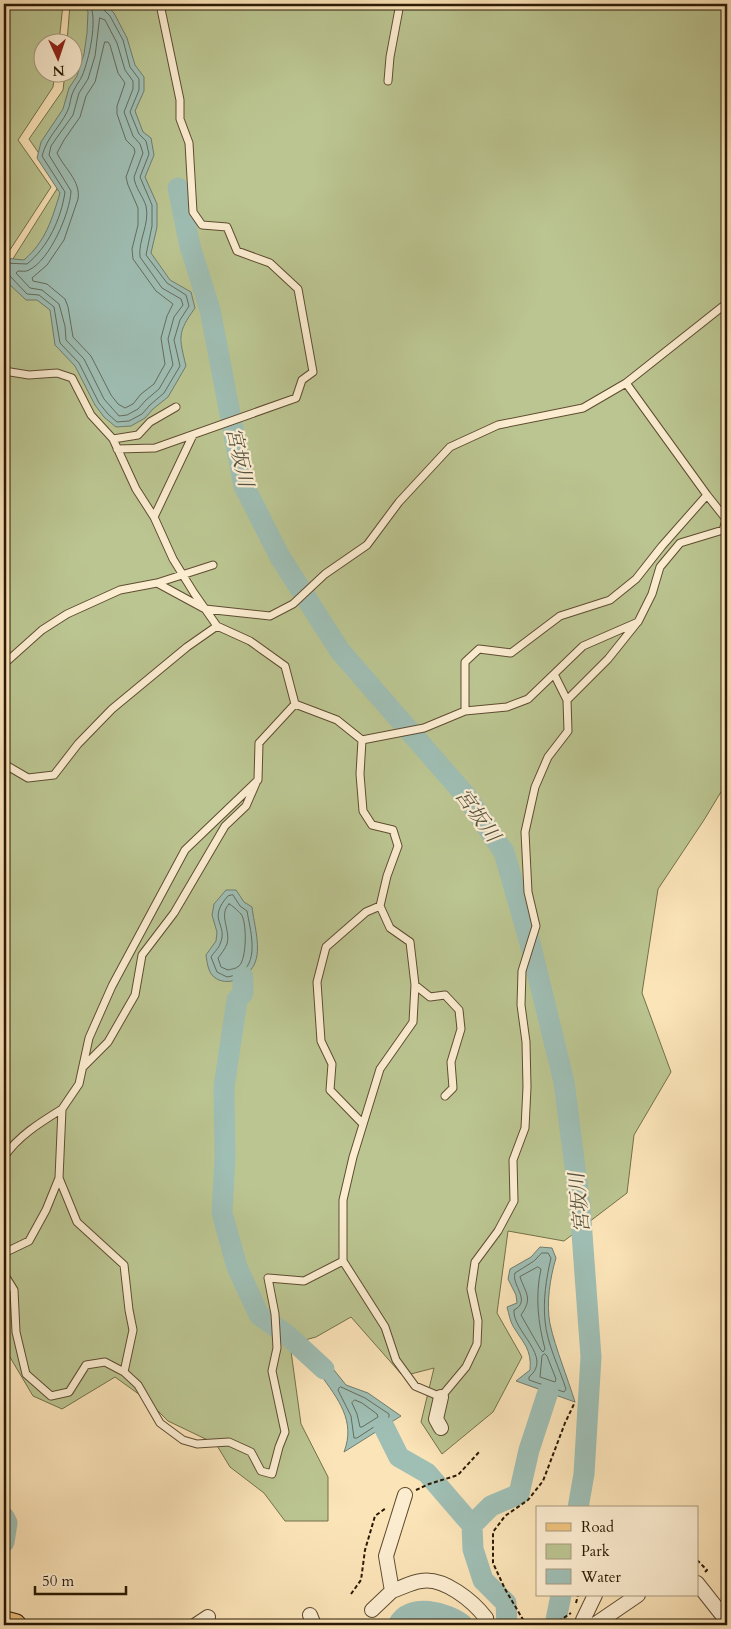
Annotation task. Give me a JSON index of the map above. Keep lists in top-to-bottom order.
{
  "water": ["宮坂川"],
  "legend": ["Road", "Park", "Water"],
  "scale_bar": "50 m",
  "north": "bottom"
}
